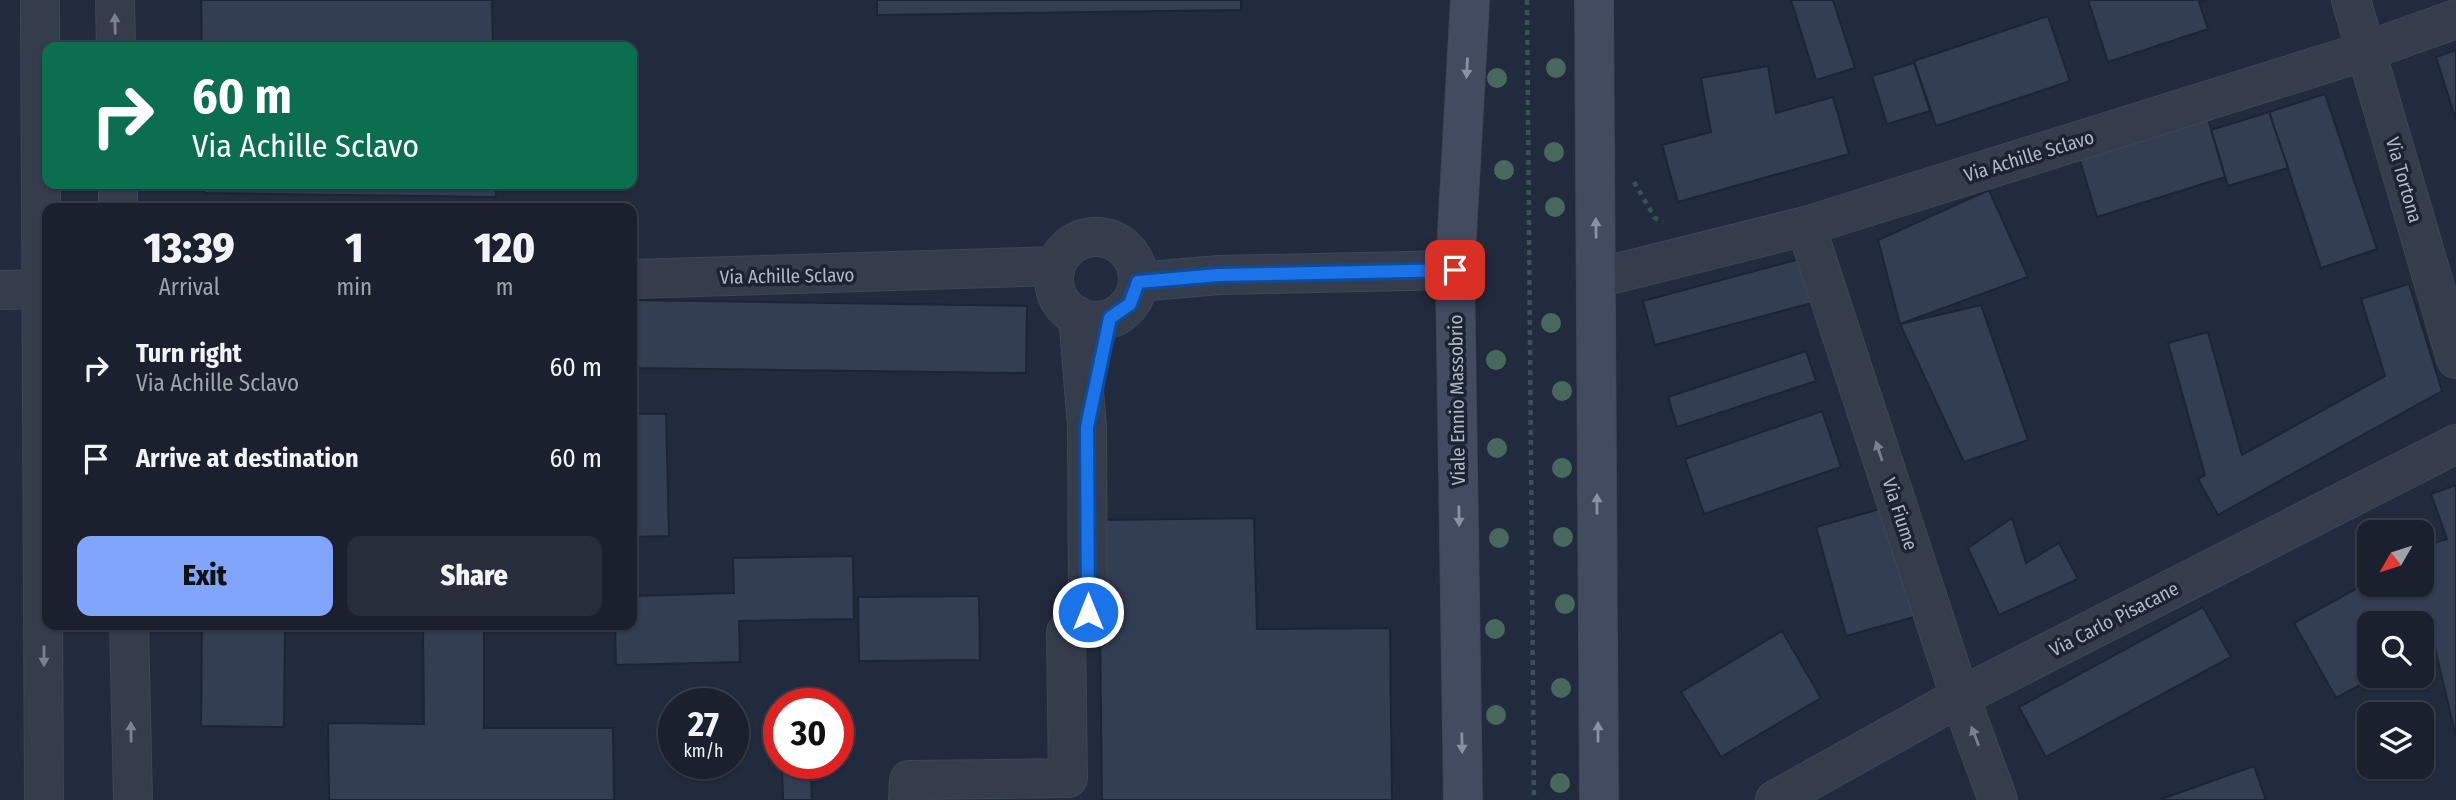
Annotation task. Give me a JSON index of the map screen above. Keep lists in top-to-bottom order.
{
  "streets": {
    "main road": ["Viale Ennio Massobrio"],
    "street": [
      "Via Achille Sclavo",
      "Via Tortona",
      "Via Fiume",
      "Via Carlo Pisacane"
    ]
  },
  "crossings": [
    ["Via Achille Sclavo", "Via Tortona"],
    ["Via Achille Sclavo", "Via Fiume"],
    ["Via Fiume", "Via Carlo Pisacane"]
  ],
  "one_way": ["Via Fiume"],
  "north": "bottom left",
  "page": {
    "turn": ["60 m", "Via Achille Sclavo"],
    "eta": [
      "13:39",
      "Arrival",
      "1",
      "min",
      "120",
      "m"
    ],
    "list": [
      {
        "name": "Turn right",
        "note": "Via Achille Sclavo",
        "value": "60 m"
      },
      {
        "name": "Arrive at destination",
        "value": "60 m"
      }
    ],
    "buttons": ["Exit", "Share"],
    "speed": "27 km/h",
    "limit": "30"
  }
}
